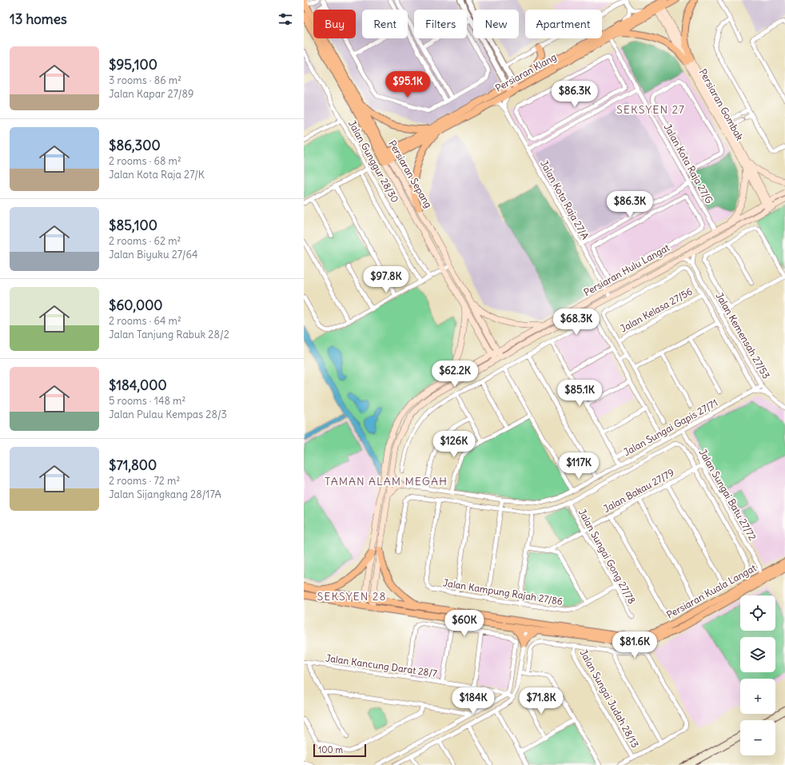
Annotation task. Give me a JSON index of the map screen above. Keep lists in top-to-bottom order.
{
  "streets": {
    "main road": [
      "Persiaran Klang",
      "Persiaran Gombak",
      "Persiaran Sepang",
      "Persiaran Hulu Langat",
      "Persiaran Kuala Langat"
    ],
    "street": [
      "Jalan Gunggur 28/30",
      "Jalan Kota Raja 27/G",
      "Jalan Kota Raja 27/A",
      "Jalan Kelasa 27/56",
      "Jalan Kemensah 27/53",
      "Jalan Sungai Gapis 27/71",
      "Jalan Bakau 27/79",
      "Jalan Sungai Batu 27/72",
      "Jalan Sungai Gong 27/78",
      "Jalan Kampung Rajah 27/86",
      "Jalan Kancung Darat 28/7",
      "Jalan Sungai Judah 28/13"
    ]
  },
  "crossings": [
    ["Persiaran Klang", "Persiaran Gombak"],
    ["Persiaran Klang", "Jalan Kota Raja 27/G"],
    ["Persiaran Klang", "Persiaran Sepang"],
    ["Persiaran Gombak", "Persiaran Hulu Langat"],
    ["Jalan Kota Raja 27/G", "Persiaran Hulu Langat"],
    ["Persiaran Sepang", "Persiaran Hulu Langat"],
    ["Jalan Kota Raja 27/A", "Persiaran Hulu Langat"],
    ["Persiaran Hulu Langat", "Jalan Sungai Gapis 27/71"],
    ["Persiaran Hulu Langat", "Persiaran Kuala Langat"],
    ["Jalan Kemensah 27/53", "Jalan Sungai Gapis 27/71"],
    ["Jalan Sungai Gapis 27/71", "Jalan Sungai Batu 27/72"],
    ["Jalan Bakau 27/79", "Jalan Sungai Batu 27/72"],
    ["Jalan Bakau 27/79", "Jalan Sungai Gong 27/78"],
    ["Jalan Sungai Gong 27/78", "Jalan Kampung Rajah 27/86"]
  ],
  "districts": ["SEKSYEN 27", "TAMAN ALAM MEGAH", "SEKSYEN 28"],
  "scale_bar": "100 m",
  "page": {
    "heading": "13 homes",
    "chip": [
      "Buy",
      "Rent",
      "Filters",
      "New",
      "Apartment"
    ],
    "list": [
      {
        "name": "$95,100",
        "note": "3 rooms · 86 m² · Jalan Kapar 27/89"
      },
      {
        "name": "$86,300",
        "note": "2 rooms · 68 m² · Jalan Kota Raja 27/K"
      },
      {
        "name": "$85,100",
        "note": "2 rooms · 62 m² · Jalan Biyuku 27/64"
      },
      {
        "name": "$60,000",
        "note": "2 rooms · 64 m² · Jalan Tanjung Rabuk 28/2"
      },
      {
        "name": "$184,000",
        "note": "5 rooms · 148 m² · Jalan Pulau Kempas 28/3"
      },
      {
        "name": "$71,800",
        "note": "2 rooms · 72 m² · Jalan Sijangkang 28/17A"
      }
    ],
    "price": [
      "$95.1K",
      "$86.3K",
      "$86.3K",
      "$97.8K",
      "$68.3K",
      "$62.2K",
      "$85.1K",
      "$126K",
      "$117K",
      "$60K",
      "$81.6K",
      "$184K",
      "$71.8K"
    ],
    "map_buttons": ["+", "−"],
    "scale": "100 m"
  }
}
